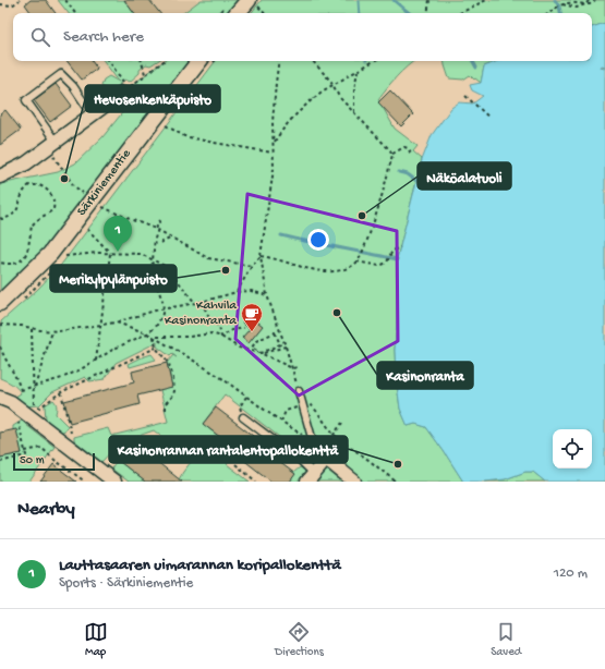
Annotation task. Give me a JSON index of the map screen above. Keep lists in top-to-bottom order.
{
  "streets": {
    "street": ["Särkiniementie"]
  },
  "places": {
    "other": [
      "Hevosenkenkäpuisto",
      "Näköalatuoli",
      "Merikylpylänpuisto",
      "Kasinonranta",
      "Kasinonrannan rantalentopallokenttä"
    ],
    "cafe": ["Kahvila Kasinonranta"]
  },
  "scale_bar": "50 m",
  "page": {
    "search": "Search here",
    "pins": "1",
    "scale": "50 m",
    "heading": "Nearby",
    "list": [
      {
        "mark": "1",
        "name": "Lauttasaaren uimarannan koripallokenttä",
        "note": "Sports · Särkiniementie",
        "value": "120 m"
      }
    ],
    "nav": ["Map", "Directions", "Saved"]
  }
}
